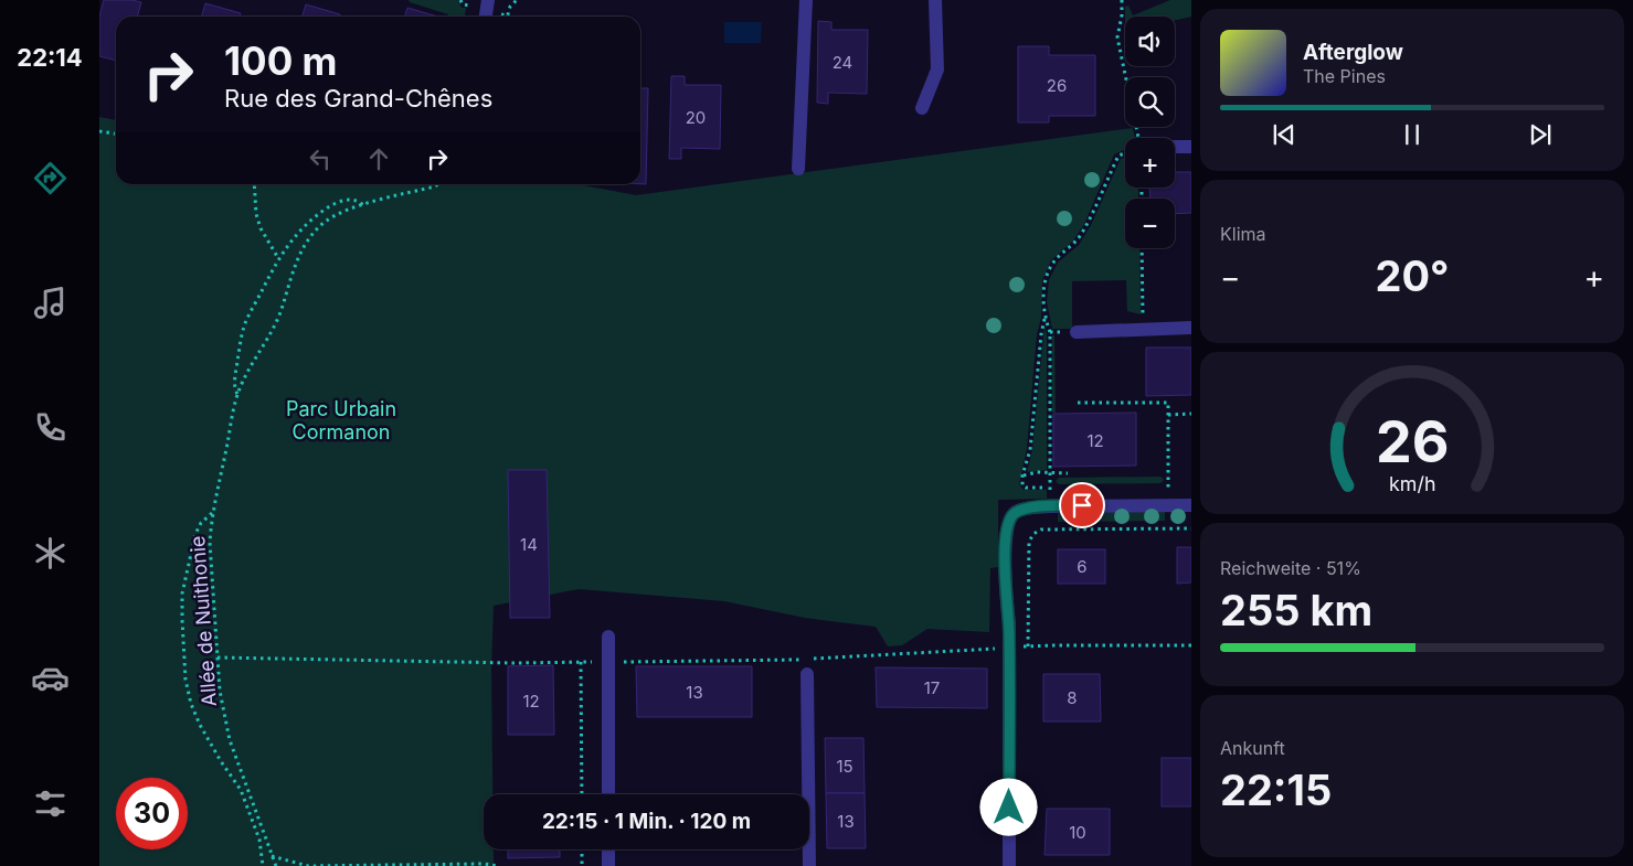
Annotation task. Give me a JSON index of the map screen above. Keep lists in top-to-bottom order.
{
  "streets": {
    "path": ["Allée de Nuithonie"]
  },
  "parks": ["Parc Urbain Cormanon"],
  "house_numbers": [
    "24",
    "26",
    "20",
    "12",
    "14",
    "6",
    "17",
    "13",
    "8",
    "12",
    "15",
    "13",
    "10"
  ],
  "page": {
    "tabs": "22:14",
    "map_buttons": ["+", "−"],
    "turn": ["100 m", "Rue des Grand-Chênes"],
    "song": ["Afterglow", "The Pines"],
    "tile": [
      "Klima",
      ["Reichweite · 51%", "255 km"],
      ["Ankunft", "22:15"]
    ],
    "heat": ["−", "20°", "+"],
    "limit": "30",
    "trip": "22:15 · 1 Min. · 120 m",
    "gauge": ["26", "km/h"]
  }
}
